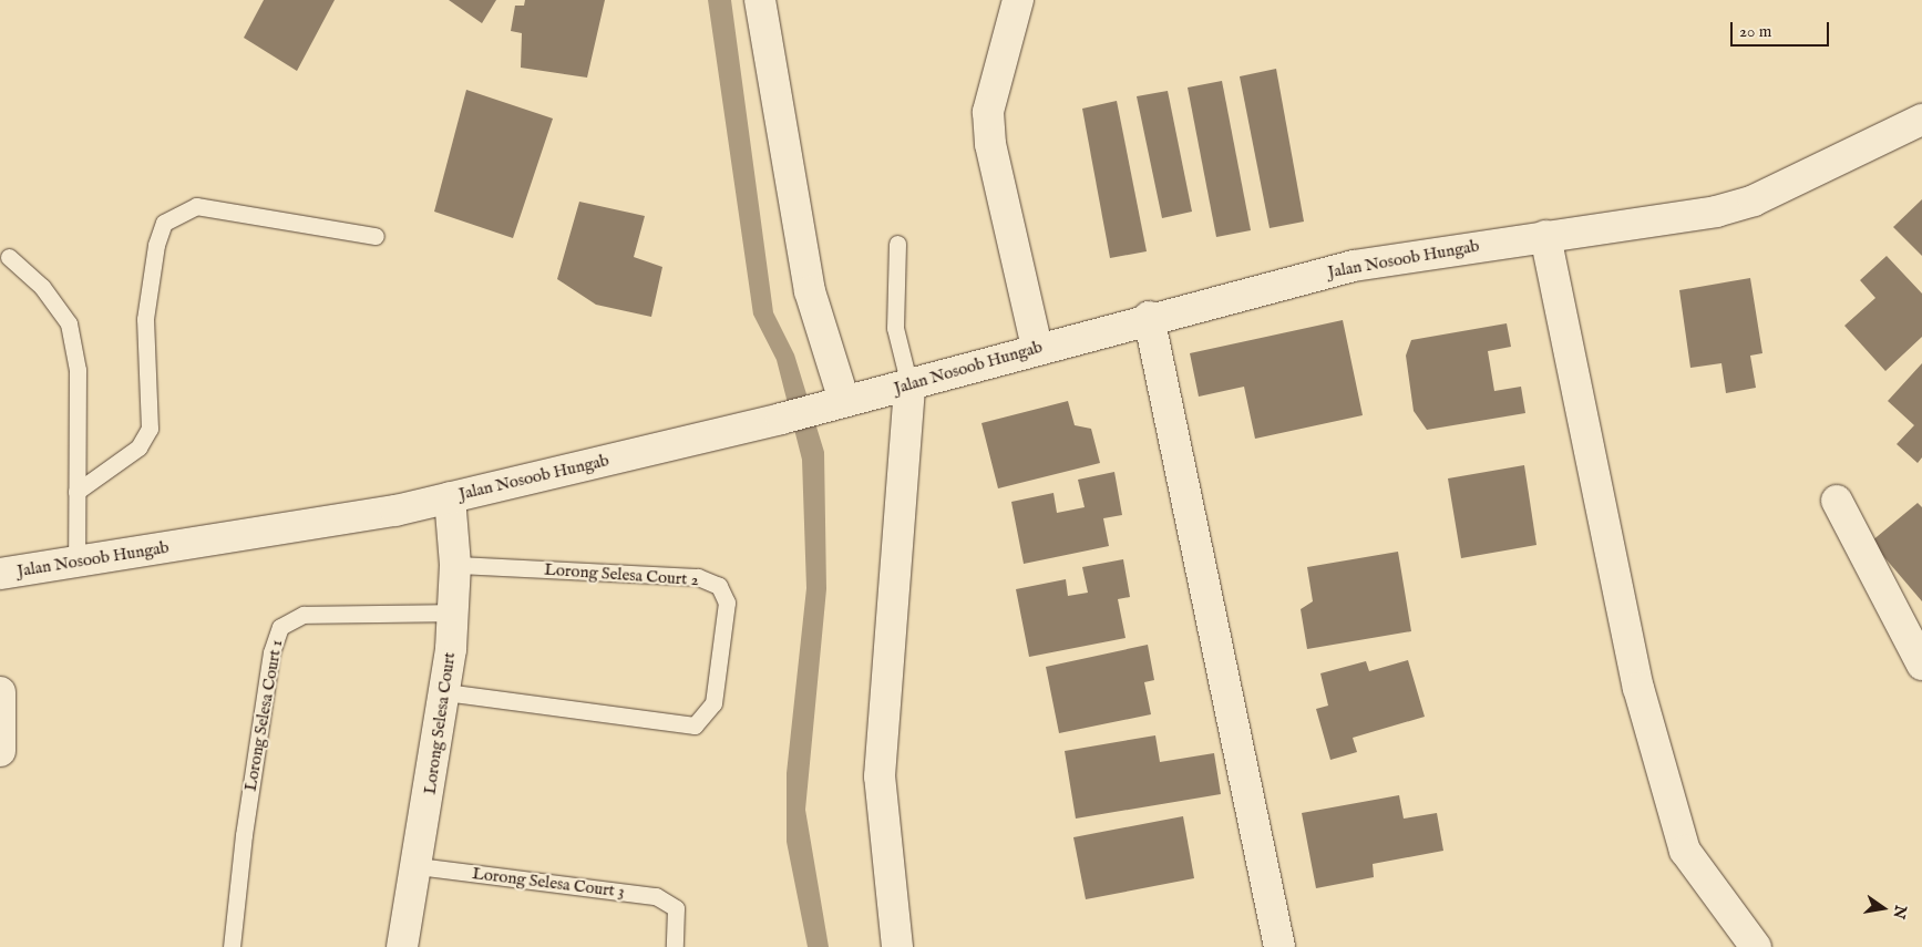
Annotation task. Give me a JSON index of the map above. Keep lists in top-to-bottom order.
{
  "streets": {
    "street": ["Jalan Nosoob Hungab", "Lorong Selesa Court"],
    "lane": ["Lorong Selesa Court 2", "Lorong Selesa Court 1", "Lorong Selesa Court 3"]
  },
  "crossings": [
    ["Jalan Nosoob Hungab", "Lorong Selesa Court"],
    ["Lorong Selesa Court 2", "Lorong Selesa Court"],
    ["Lorong Selesa Court 1", "Lorong Selesa Court"],
    ["Lorong Selesa Court", "Lorong Selesa Court 3"]
  ],
  "scale_bar": "20 m",
  "north": "right"
}
